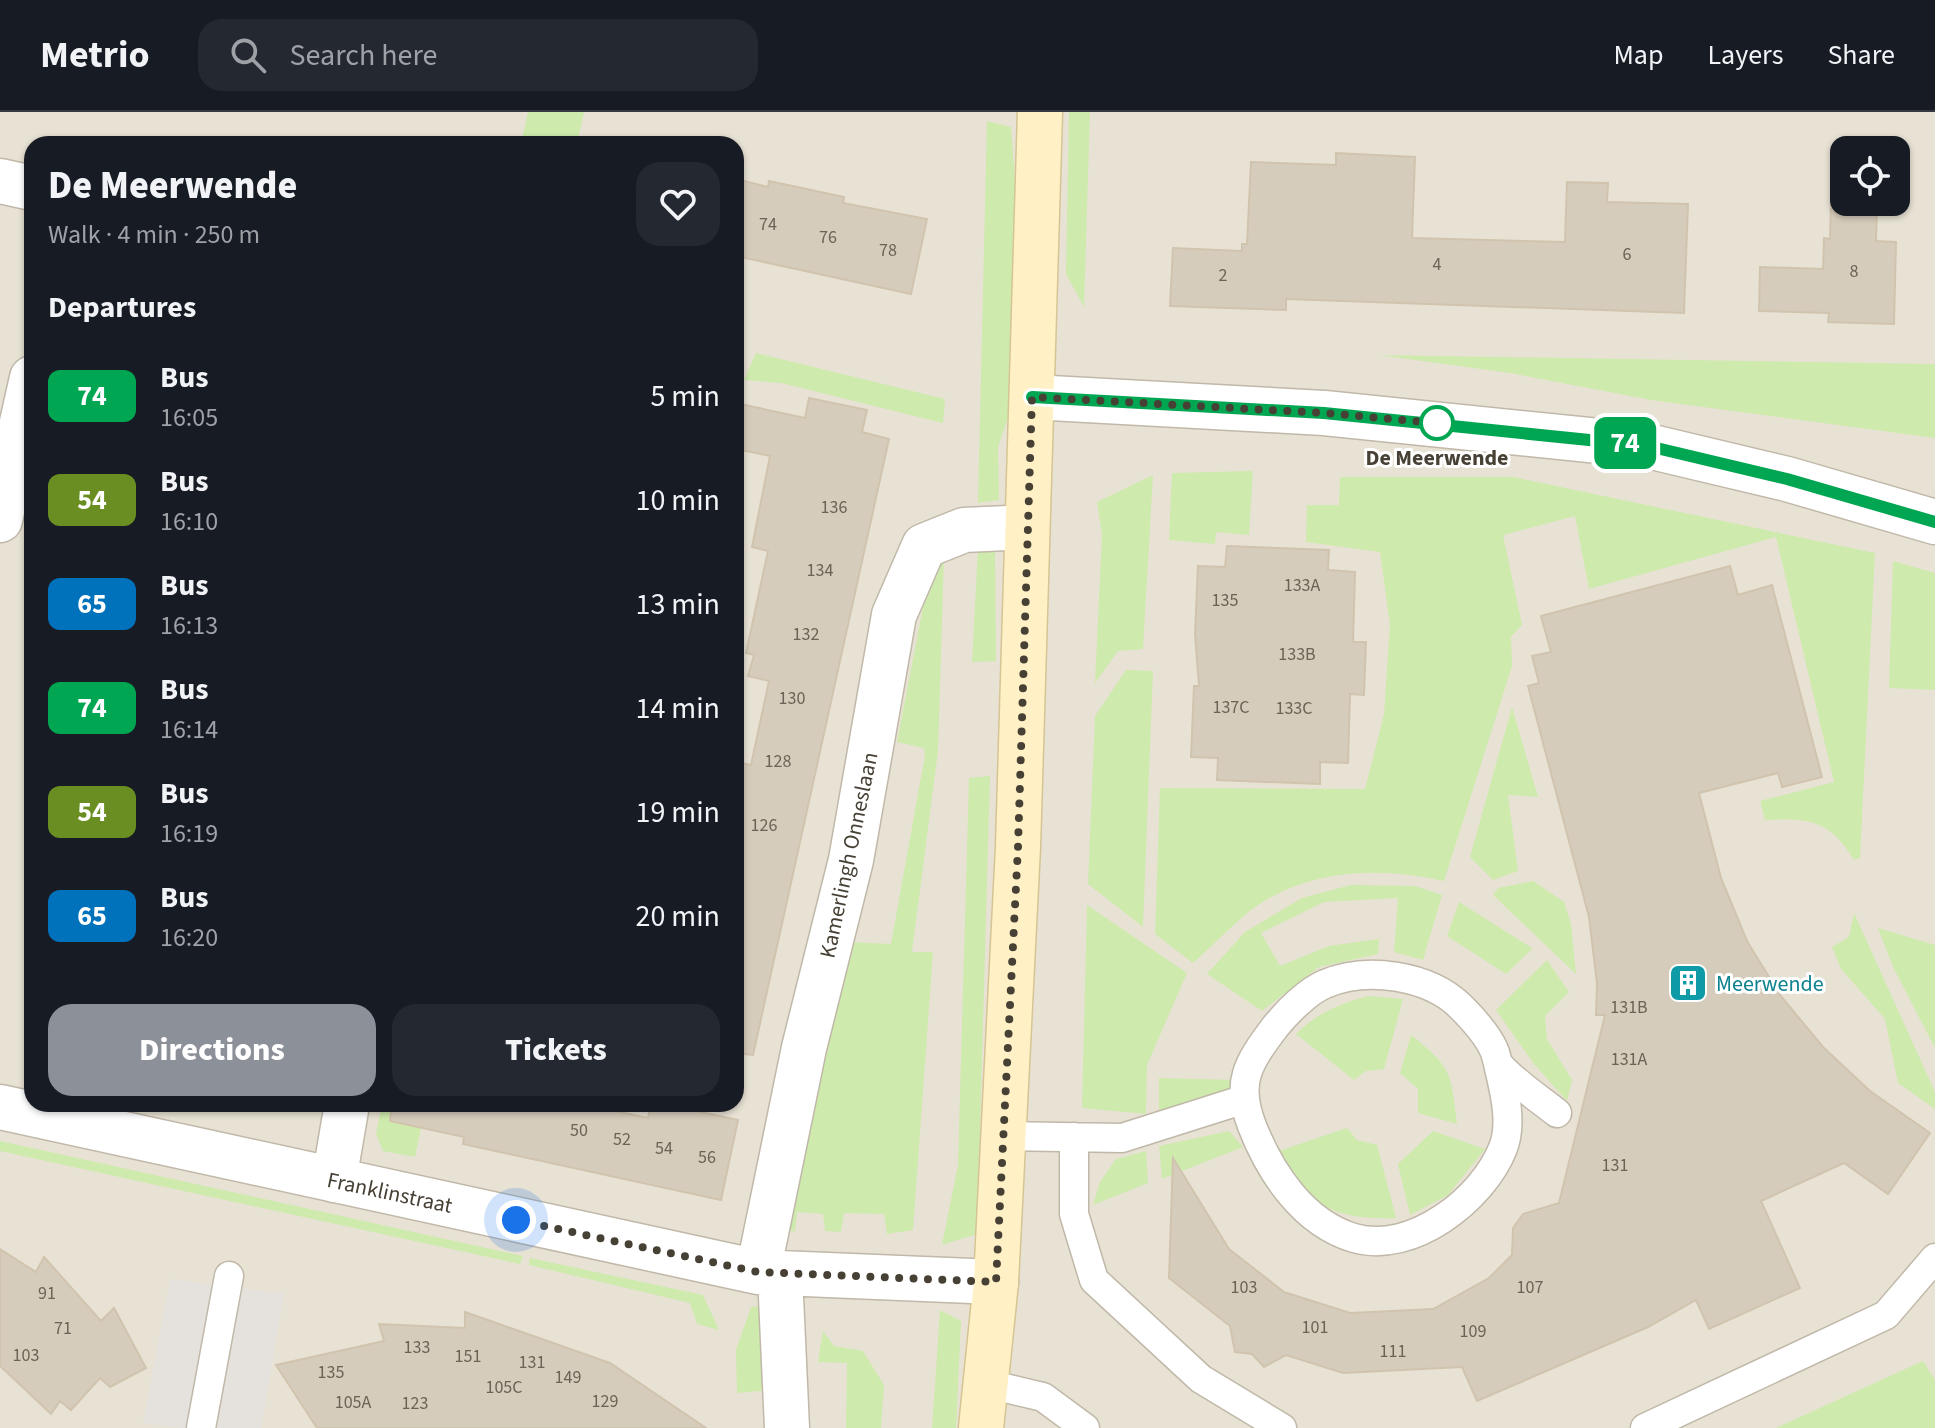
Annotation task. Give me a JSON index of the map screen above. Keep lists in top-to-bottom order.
{
  "streets": {
    "street": ["Kamerlingh Onneslaan", "Franklinstraat"]
  },
  "crossings": [
    ["Kamerlingh Onneslaan", "Franklinstraat"]
  ],
  "places": {
    "other": ["De Meerwende"],
    "building": ["Meerwende"]
  },
  "lines": ["bus line 74"],
  "house_numbers": [
    "74",
    "76",
    "78",
    "6",
    "4",
    "8",
    "2",
    "136",
    "134",
    "133A",
    "135",
    "132",
    "133B",
    "130",
    "137C",
    "133C",
    "128",
    "126",
    "131B",
    "131A",
    "50",
    "52",
    "54",
    "56",
    "131",
    "103",
    "107",
    "91",
    "101",
    "71",
    "109",
    "133",
    "111",
    "103",
    "151",
    "131",
    "135",
    "149",
    "105C",
    "129",
    "105A",
    "123"
  ],
  "page": {
    "header": "Metrio",
    "search": "Search here",
    "nav": ["Map", "Layers", "Share"],
    "on_map": "74",
    "heading": [
      ["De Meerwende", "Walk · 4 min · 250 m"],
      "Departures"
    ],
    "list": [
      {
        "mark": "74",
        "name": "Bus",
        "note": "16:05",
        "value": "5 min"
      },
      {
        "mark": "54",
        "name": "Bus",
        "note": "16:10",
        "value": "10 min"
      },
      {
        "mark": "65",
        "name": "Bus",
        "note": "16:13",
        "value": "13 min"
      },
      {
        "mark": "74",
        "name": "Bus",
        "note": "16:14",
        "value": "14 min"
      },
      {
        "mark": "54",
        "name": "Bus",
        "note": "16:19",
        "value": "19 min"
      },
      {
        "mark": "65",
        "name": "Bus",
        "note": "16:20",
        "value": "20 min"
      }
    ],
    "buttons": ["Directions", "Tickets"]
  }
}
